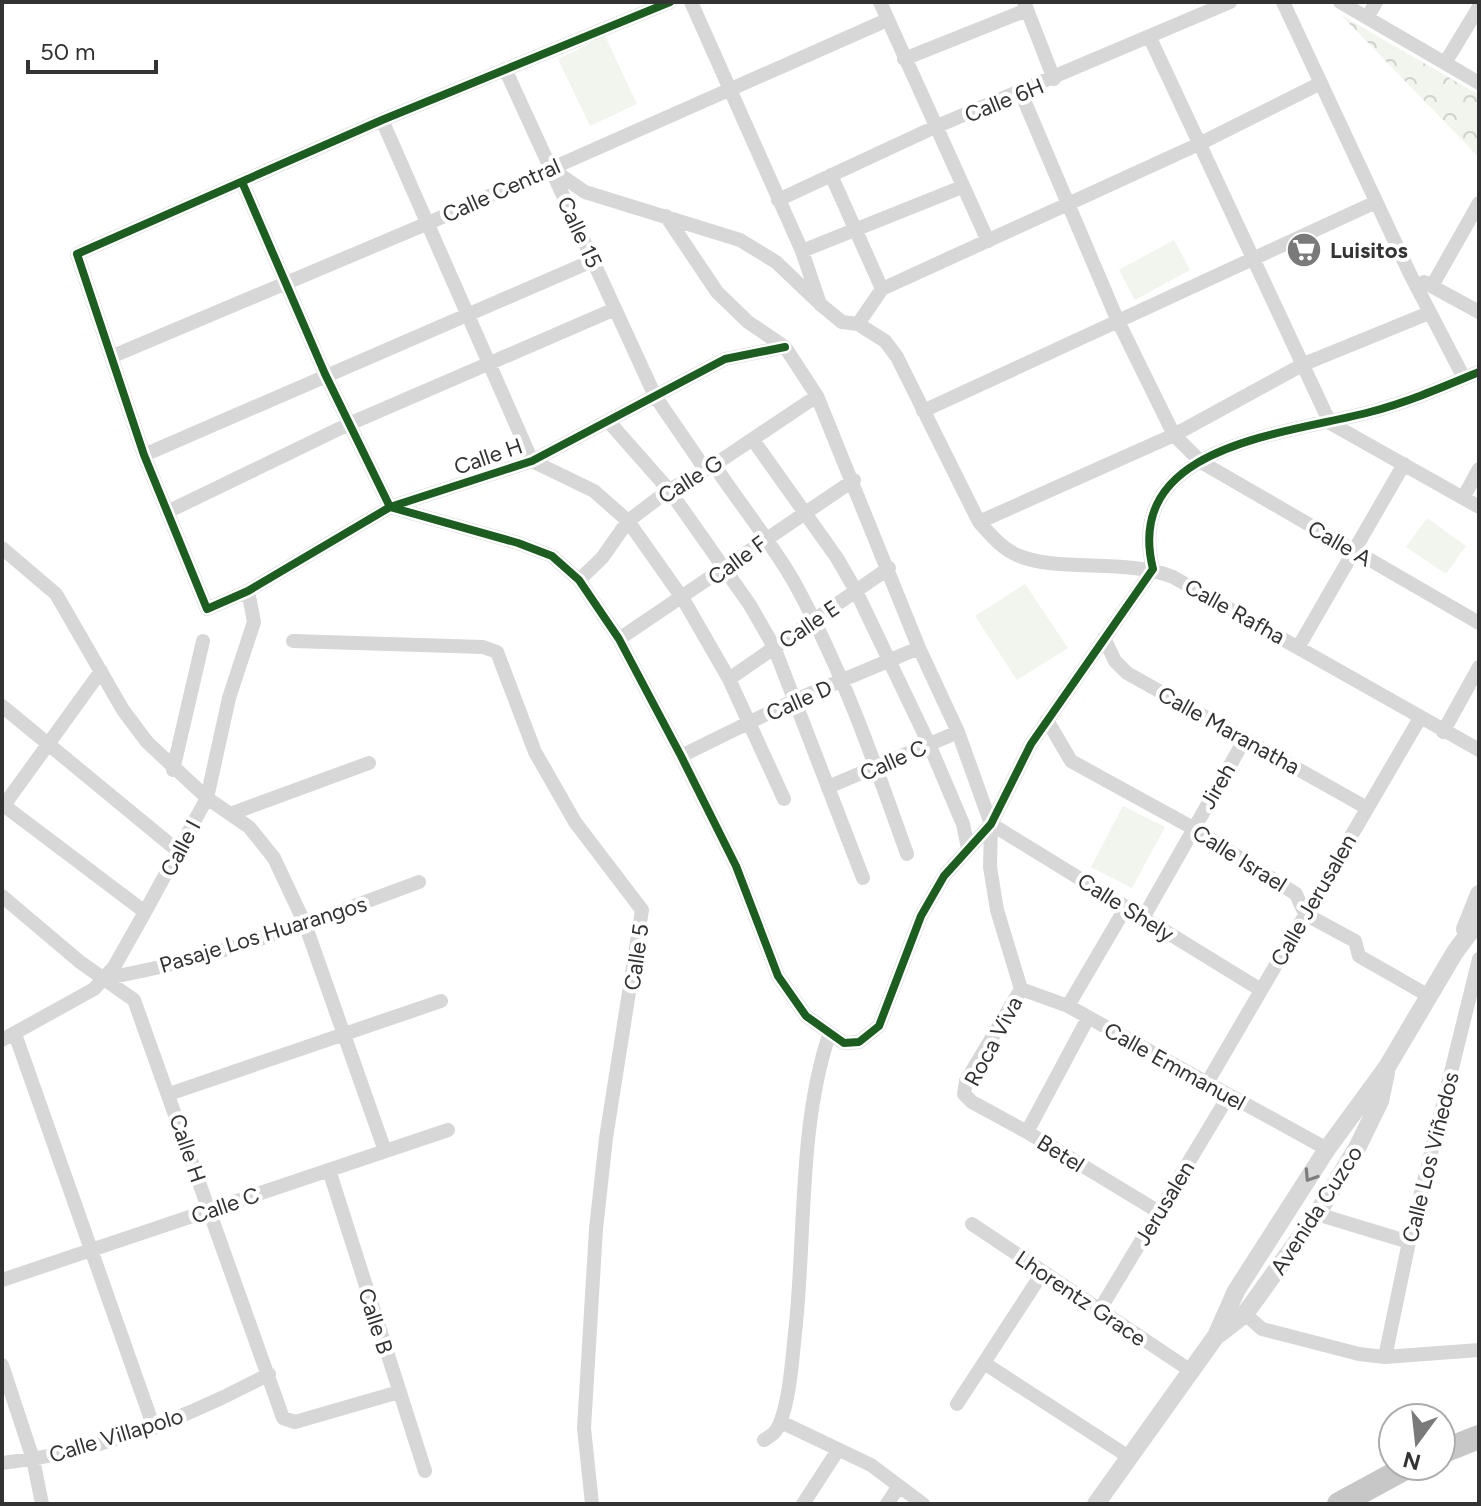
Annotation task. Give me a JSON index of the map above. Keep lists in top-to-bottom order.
{
  "streets": {
    "street": [
      "Calle 6H",
      "Calle Central",
      "Calle 15",
      "Calle H",
      "Calle G",
      "Calle A",
      "Calle F",
      "Calle Rafha",
      "Calle E",
      "Calle D",
      "Calle Maranatha",
      "Calle C",
      "Jireh",
      "Calle I",
      "Calle Israel",
      "Calle Jerusalen",
      "Calle Shely",
      "Pasaje Los Huarangos",
      "Calle 5",
      "Roca Viva",
      "Calle Emmanuel",
      "Betel",
      "Calle Los Viñedos",
      "Jerusalen",
      "Avenida Cuzco",
      "Lhorentz Grace",
      "Calle B",
      "Calle Villapolo"
    ]
  },
  "crossings": [
    ["Calle 6H", "Calle A"],
    ["Calle Central", "Calle 15"],
    ["Calle 15", "Calle H"],
    ["Calle 15", "Calle G"],
    ["Calle 15", "Calle F"],
    ["Calle 15", "Calle E"],
    ["Calle 15", "Calle D"],
    ["Calle 15", "Calle C"],
    ["Calle H", "Calle C"],
    ["Calle H", "Calle I"],
    ["Calle H", "Pasaje Los Huarangos"],
    ["Calle H", "Calle B"],
    ["Calle H", "Calle Villapolo"],
    ["Calle Rafha", "Calle Jerusalen"],
    ["Calle Maranatha", "Jireh"],
    ["Calle Maranatha", "Calle Jerusalen"],
    ["Calle C", "Calle B"],
    ["Jireh", "Calle Israel"],
    ["Jireh", "Calle Shely"],
    ["Calle I", "Pasaje Los Huarangos"],
    ["Calle Israel", "Calle Jerusalen"],
    ["Calle Israel", "Avenida Cuzco"],
    ["Calle Jerusalen", "Calle Shely"],
    ["Calle Jerusalen", "Calle Emmanuel"],
    ["Roca Viva", "Calle Emmanuel"],
    ["Roca Viva", "Betel"],
    ["Calle Emmanuel", "Jerusalen"],
    ["Calle Emmanuel", "Avenida Cuzco"],
    ["Betel", "Jerusalen"],
    ["Jerusalen", "Lhorentz Grace"],
    ["Avenida Cuzco", "Lhorentz Grace"]
  ],
  "places": {
    "supermarket": ["Luisitos"]
  },
  "scale_bar": "50 m",
  "north": "bottom"
}
